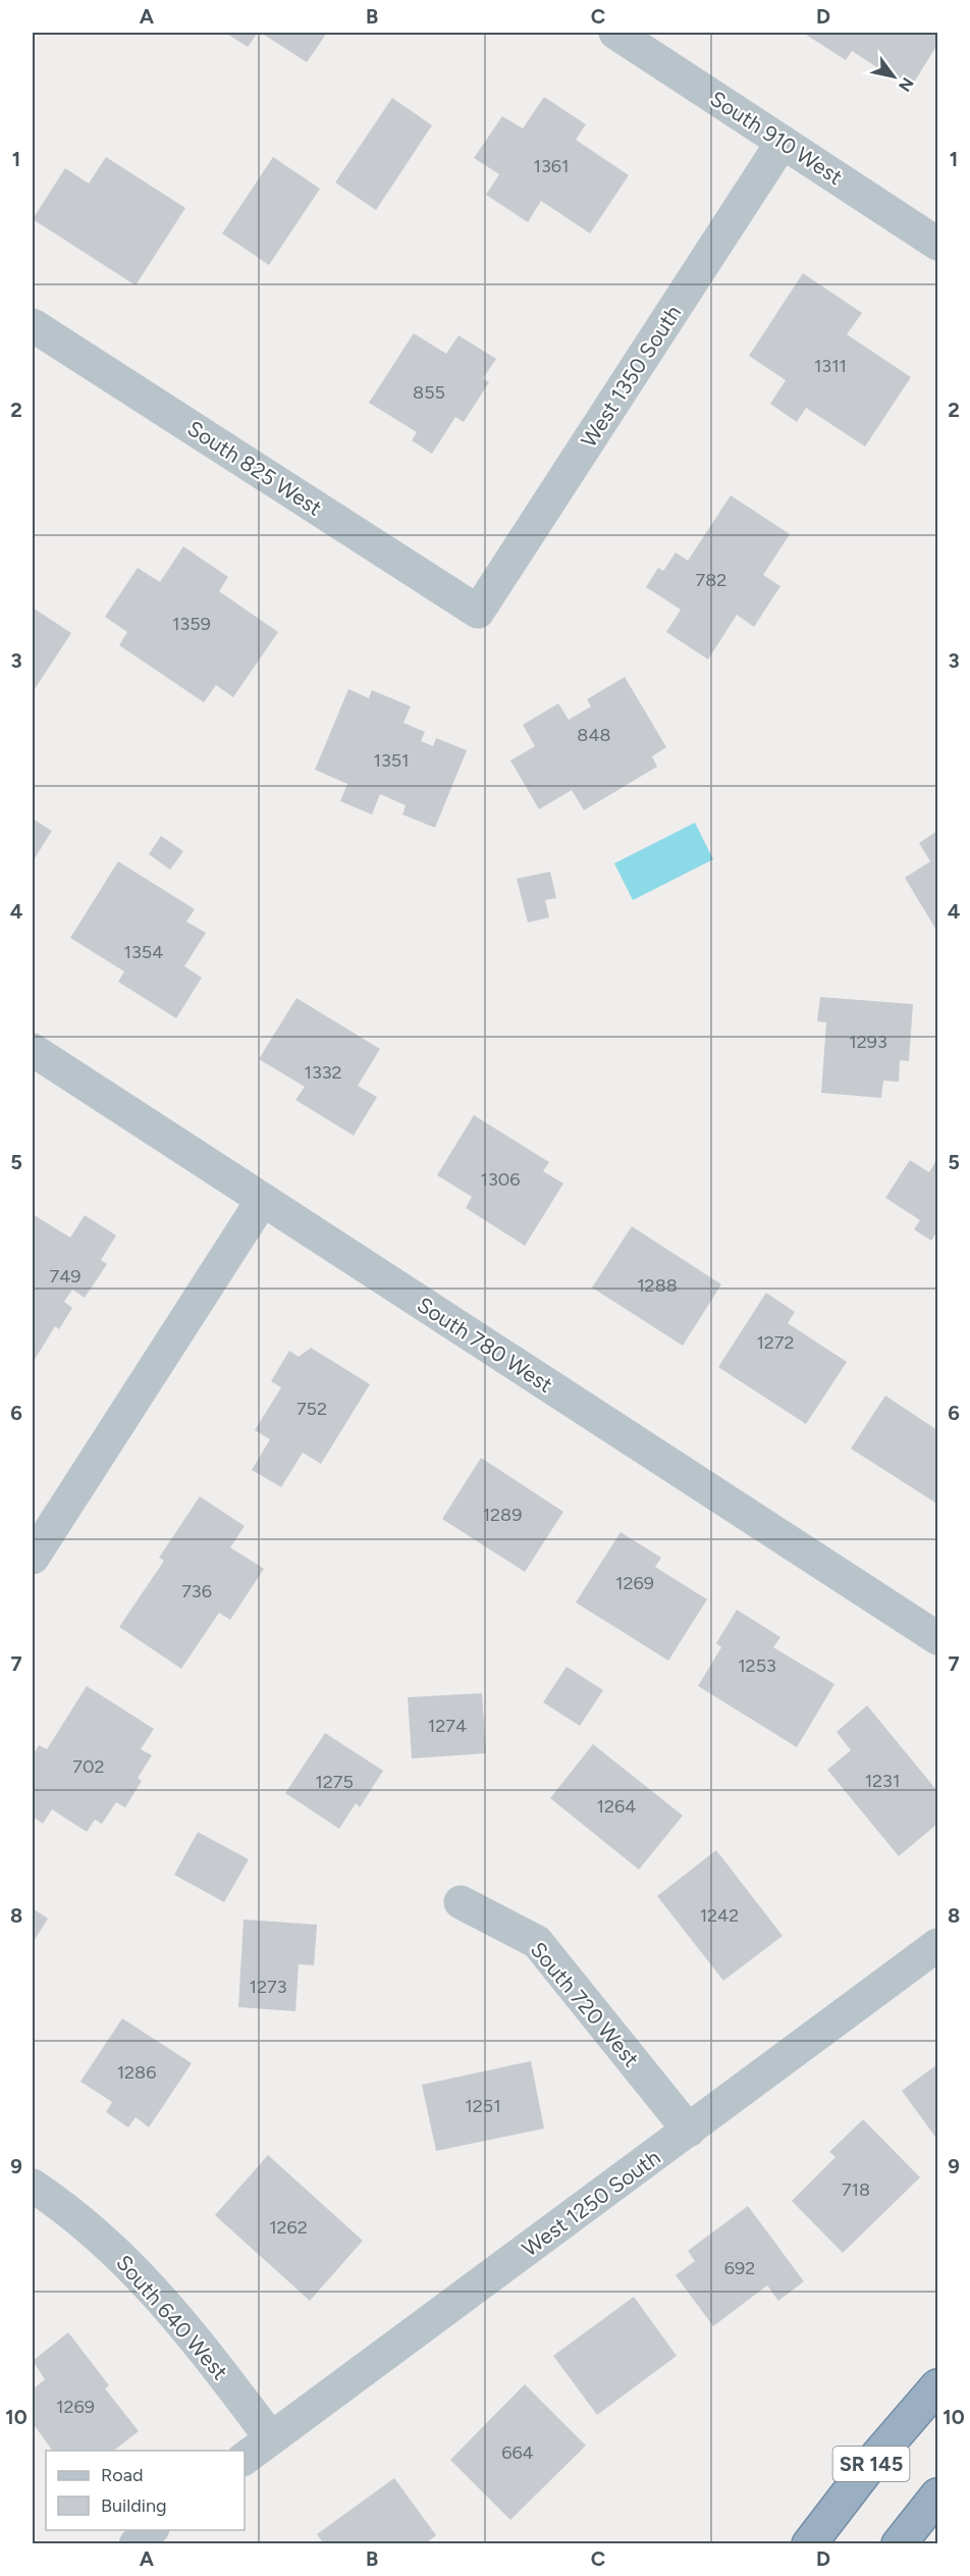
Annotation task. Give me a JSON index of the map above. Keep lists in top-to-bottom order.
{
  "streets": {
    "highway": ["SR 145"],
    "street": [
      "South 910 West",
      "West 1350 South",
      "South 825 West",
      "South 780 West",
      "South 720 West",
      "West 1250 South",
      "South 640 West"
    ]
  },
  "crossings": [
    ["South 910 West", "West 1350 South"],
    ["West 1350 South", "South 825 West"],
    ["South 720 West", "West 1250 South"],
    ["West 1250 South", "South 640 West"]
  ],
  "house_numbers": [
    "1361",
    "1311",
    "855",
    "782",
    "1359",
    "848",
    "1351",
    "1354",
    "1293",
    "1332",
    "1306",
    "749",
    "1288",
    "1272",
    "752",
    "1289",
    "1269",
    "736",
    "1253",
    "1274",
    "702",
    "1231",
    "1275",
    "1264",
    "1242",
    "1273",
    "1286",
    "1251",
    "718",
    "1262",
    "692",
    "1269",
    "664"
  ],
  "legend": ["Road", "Building"],
  "north": "bottom right",
  "grid": {
    "columns": [
      "A",
      "B",
      "C",
      "D"
    ],
    "rows": [
      "1",
      "2",
      "3",
      "4",
      "5",
      "6",
      "7",
      "8",
      "9",
      "10"
    ]
  }
}
